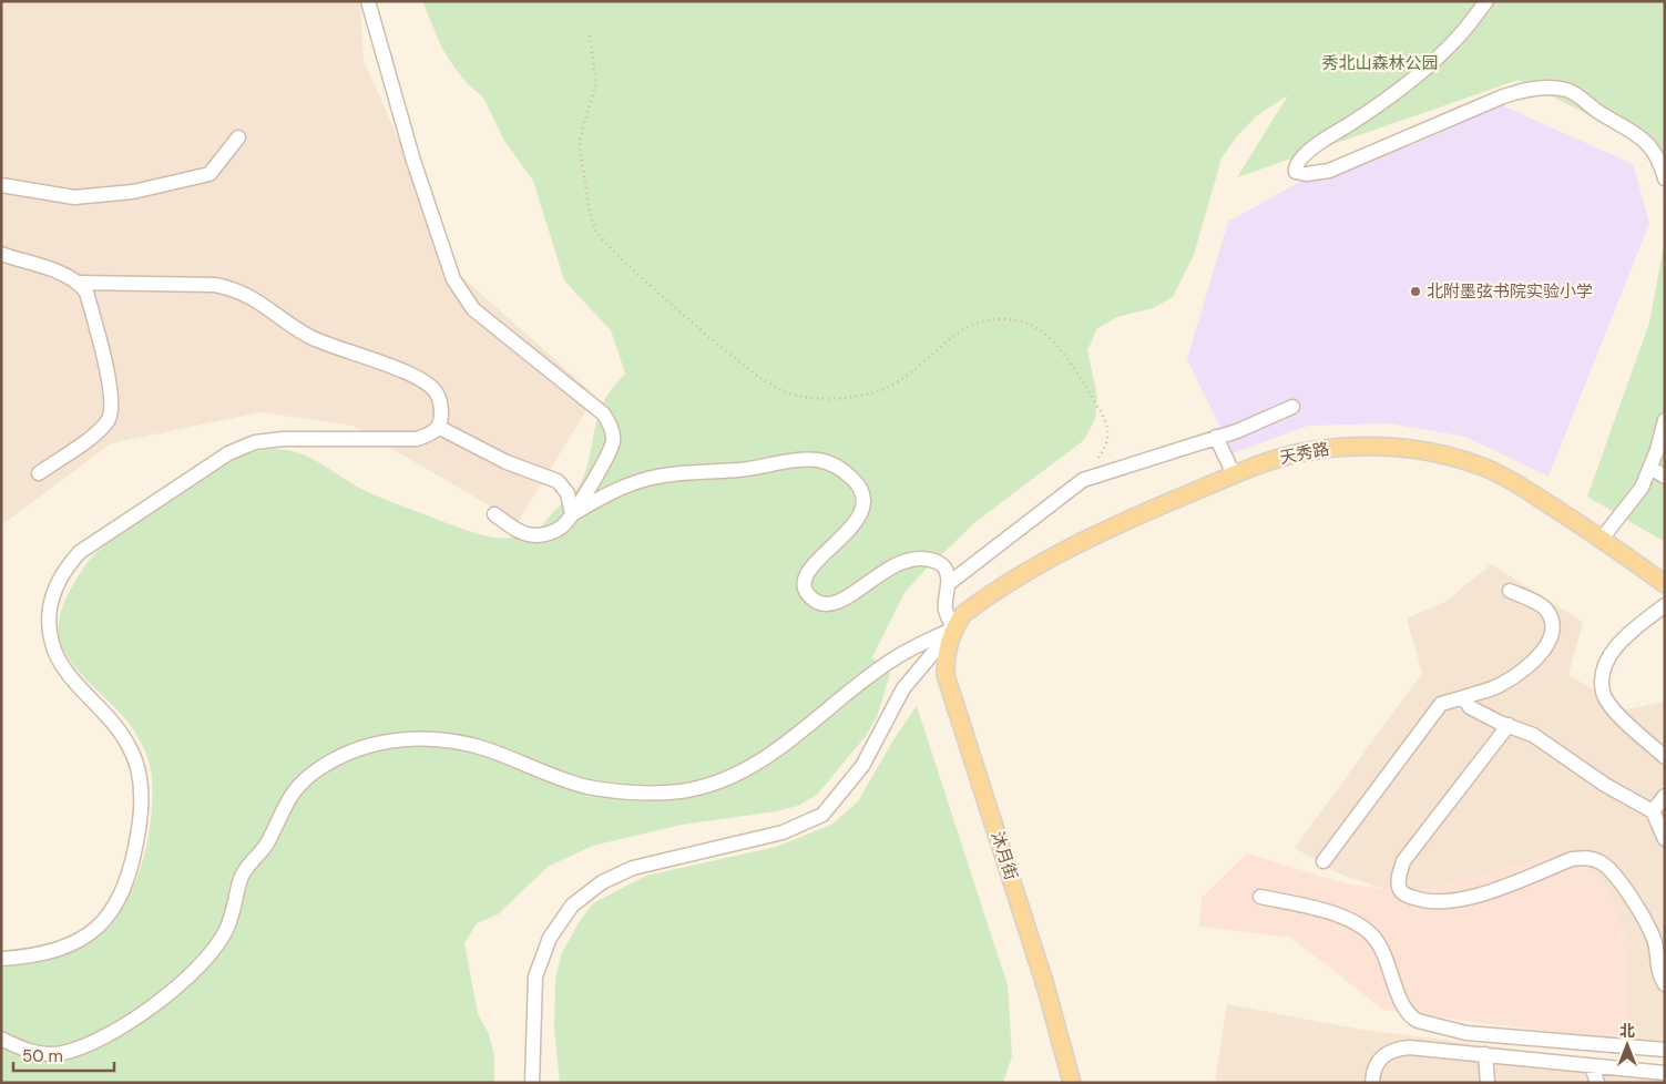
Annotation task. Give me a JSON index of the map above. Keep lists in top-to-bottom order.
{
  "streets": {
    "main road": ["天秀路", "沐月街"]
  },
  "crossings": [
    ["天秀路", "沐月街"]
  ],
  "parks": ["秀北山森林公园"],
  "places": ["北附墨弦书院实验小学"],
  "scale_bar": "50 m",
  "north": "top"
}
